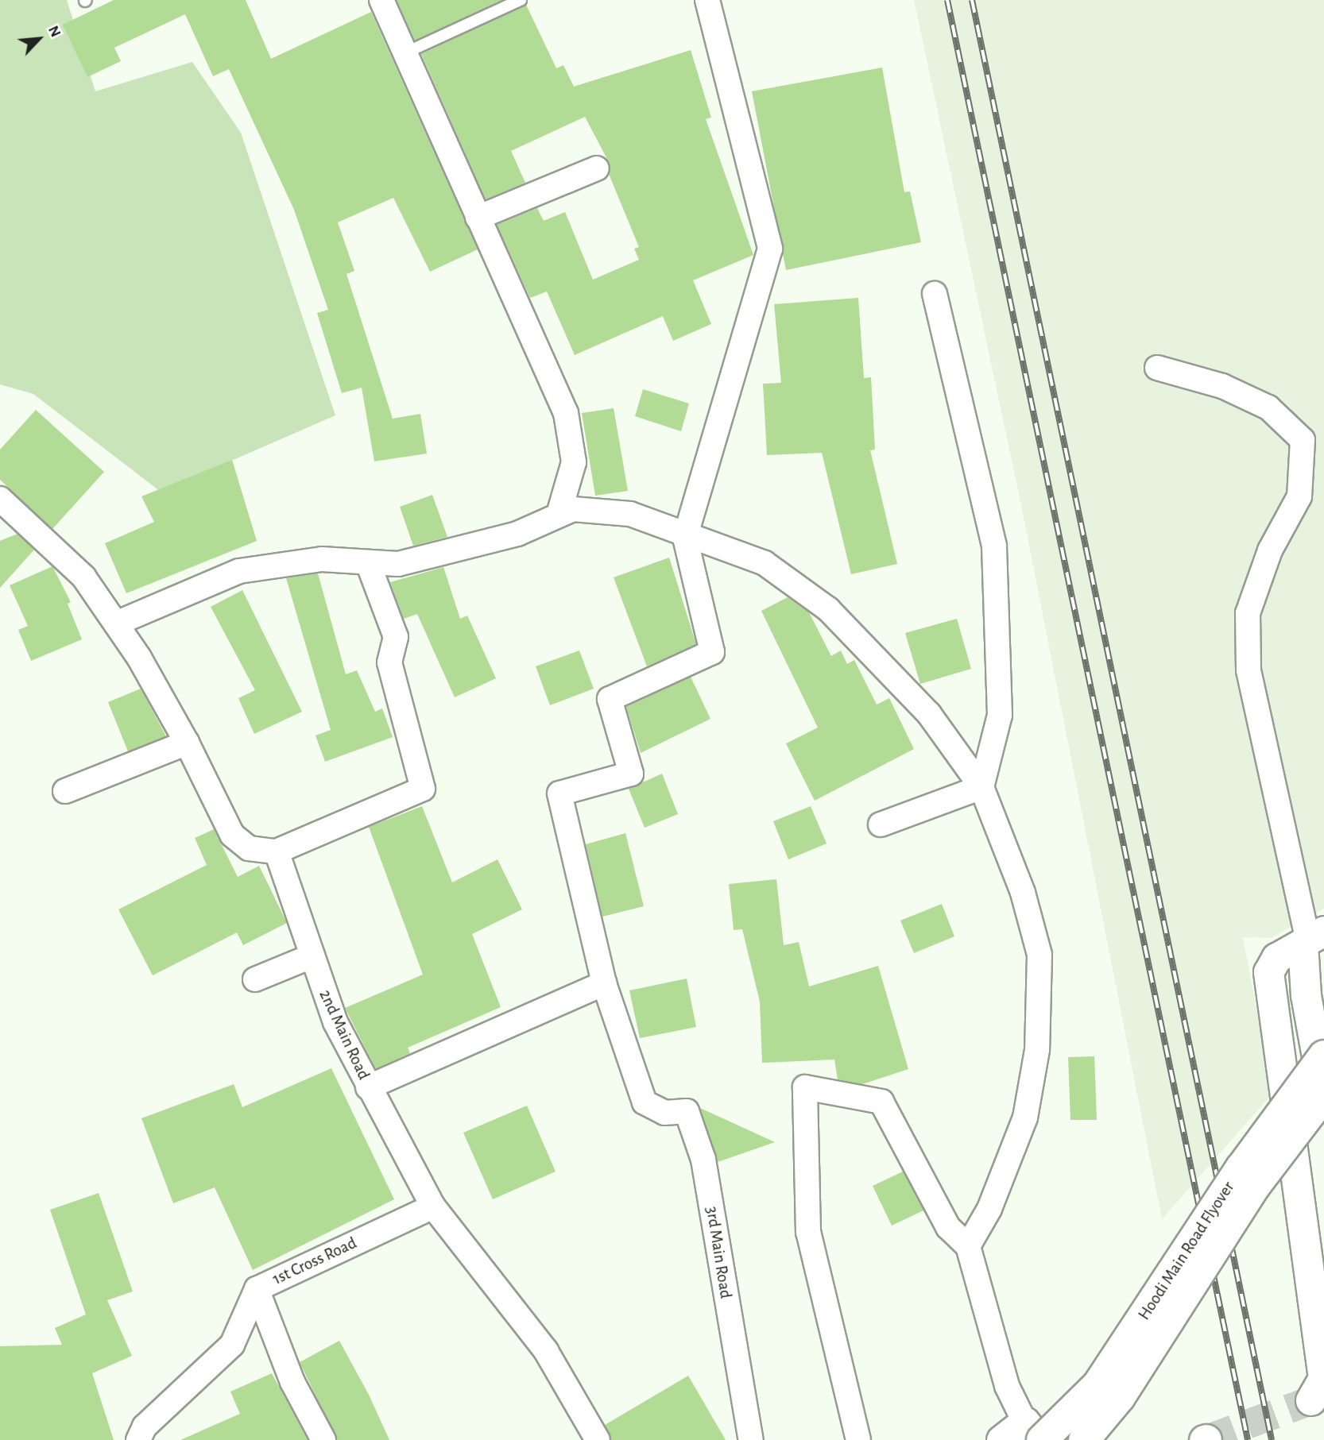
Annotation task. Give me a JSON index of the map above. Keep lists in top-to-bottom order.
{
  "streets": {
    "main road": ["Hoodi Main Road Flyover"],
    "street": ["2nd Main Road", "3rd Main Road", "1st Cross Road"]
  },
  "crossings": [
    ["2nd Main Road", "1st Cross Road"]
  ],
  "north": "top right"
}
